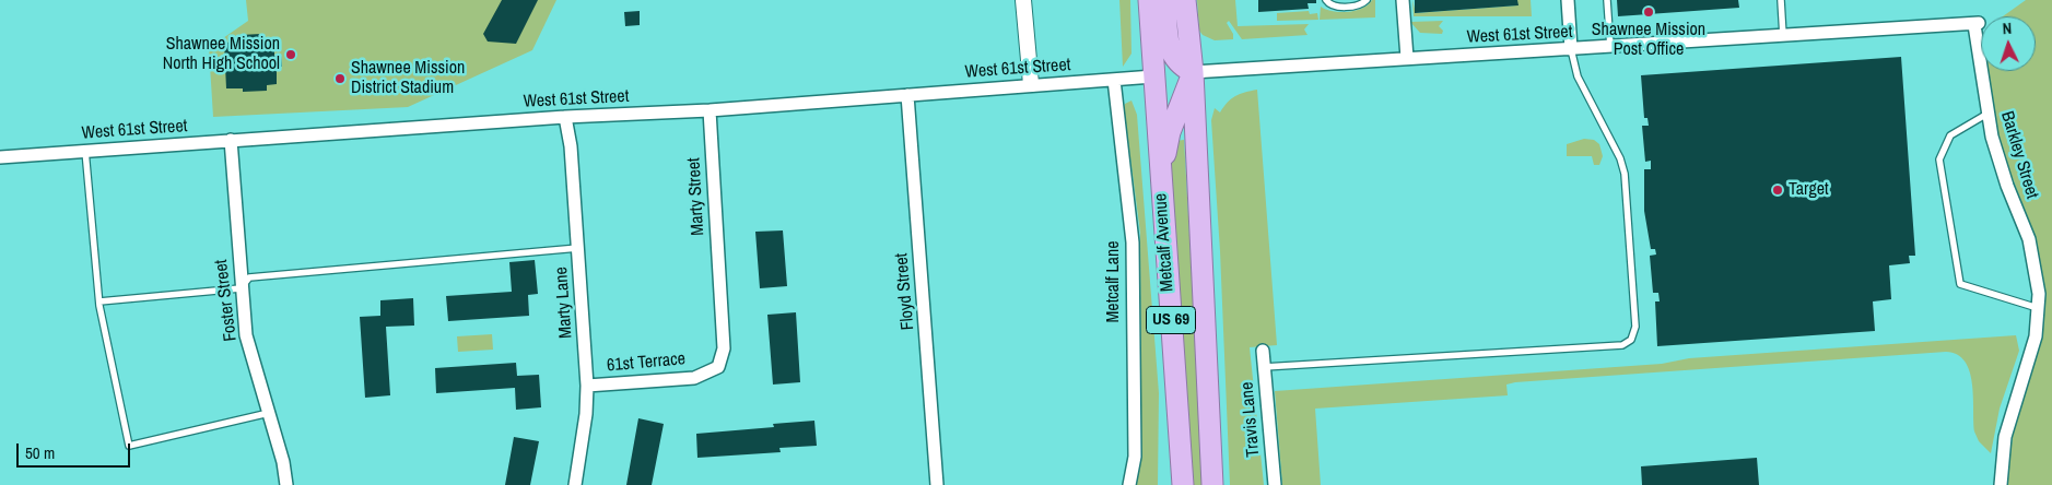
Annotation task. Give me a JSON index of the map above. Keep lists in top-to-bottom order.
{
  "streets": {
    "highway": ["Metcalf Avenue", "US 69"],
    "street": [
      "West 61st Street",
      "Barkley Street",
      "Marty Street",
      "Metcalf Lane",
      "Floyd Street",
      "Foster Street",
      "Marty Lane",
      "61st Terrace",
      "Travis Lane"
    ]
  },
  "crossings": [
    ["West 61st Street", "Barkley Street"],
    ["West 61st Street", "Marty Street"],
    ["West 61st Street", "Metcalf Avenue"],
    ["West 61st Street", "Metcalf Lane"],
    ["West 61st Street", "Floyd Street"],
    ["West 61st Street", "Foster Street"],
    ["West 61st Street", "Marty Lane"],
    ["Marty Street", "61st Terrace"],
    ["Metcalf Avenue", "US 69"],
    ["Marty Lane", "61st Terrace"]
  ],
  "places": [
    "Shawnee Mission Post Office",
    "Shawnee Mission North High School",
    "Shawnee Mission District Stadium",
    "Target"
  ],
  "scale_bar": "50 m",
  "north": "top"
}
